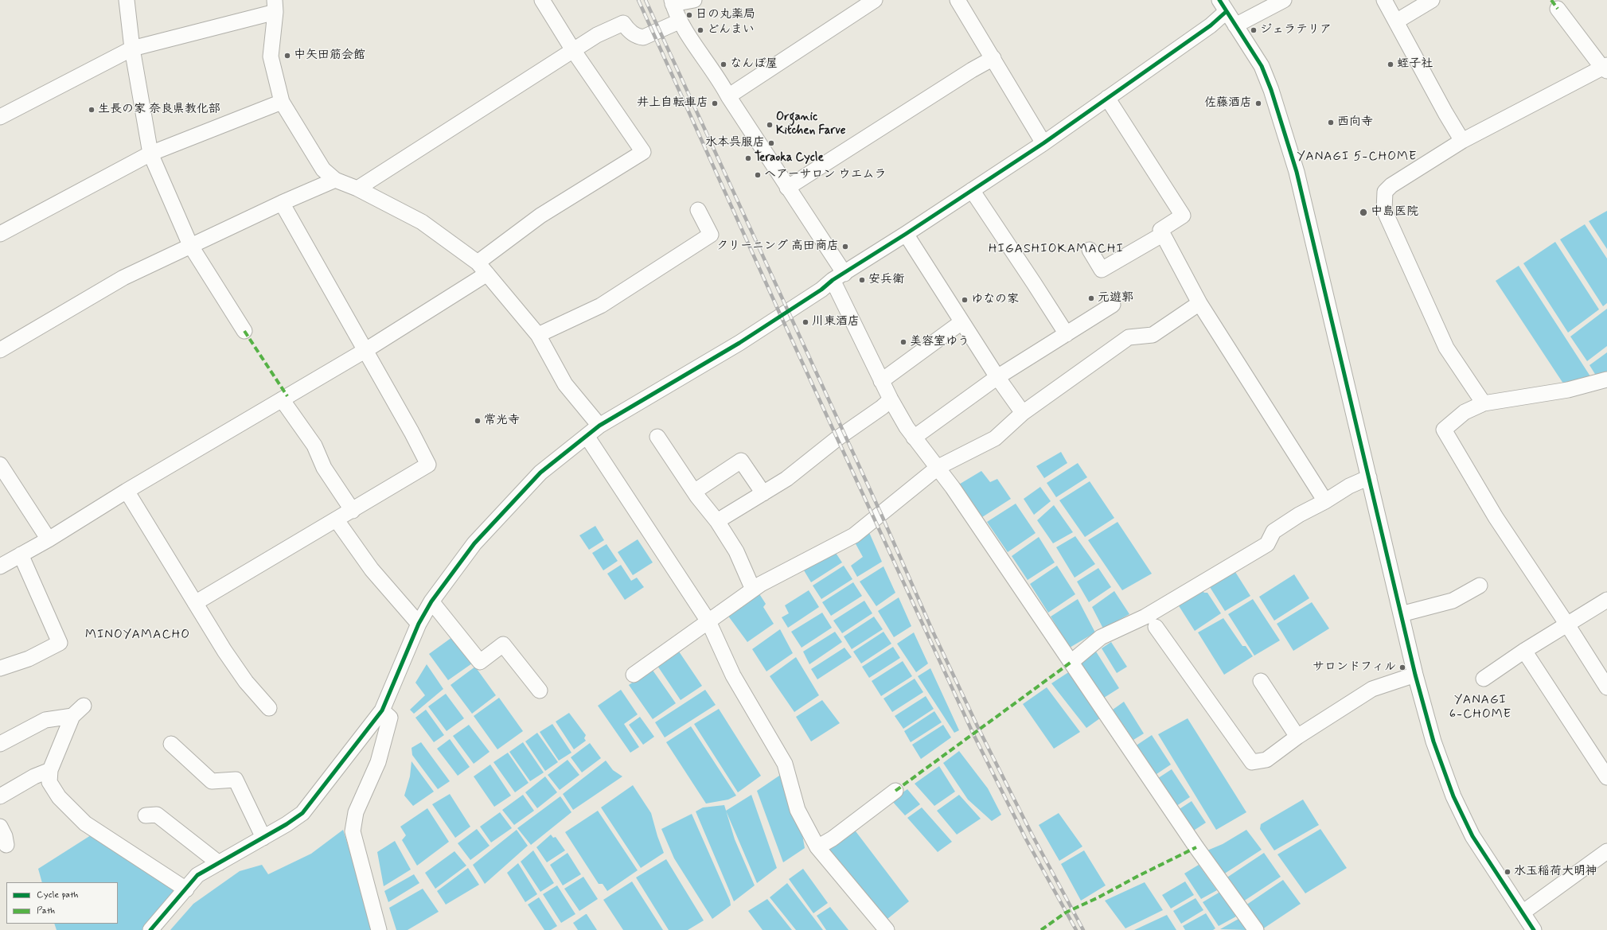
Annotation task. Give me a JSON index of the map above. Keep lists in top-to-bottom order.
{
  "districts": [
    "YANAGI 5-CHOME",
    "HIGASHIOKAMACHI",
    "MINOYAMACHO",
    "YANAGI 6-CHOME"
  ],
  "places": [
    "日の丸薬局",
    "どんまい",
    "ジェラテリア",
    "中矢田筋会館",
    "なんぼ屋",
    "蛭子社",
    "井上自転車店",
    "佐藤酒店",
    "生長の家 奈良県教化部",
    "西向寺",
    "Organic Kitchen Farve",
    "水本呉服店",
    "Teraoka Cycle",
    "ヘアーサロン ウエムラ",
    "中島医院",
    "クリーニング 高田商店",
    "安兵衛",
    "元遊郭",
    "ゆなの家",
    "川東酒店",
    "美容室ゆう",
    "常光寺",
    "サロンドフィル",
    "水玉稲荷大明神"
  ],
  "legend": ["Cycle path", "Path"]
}
